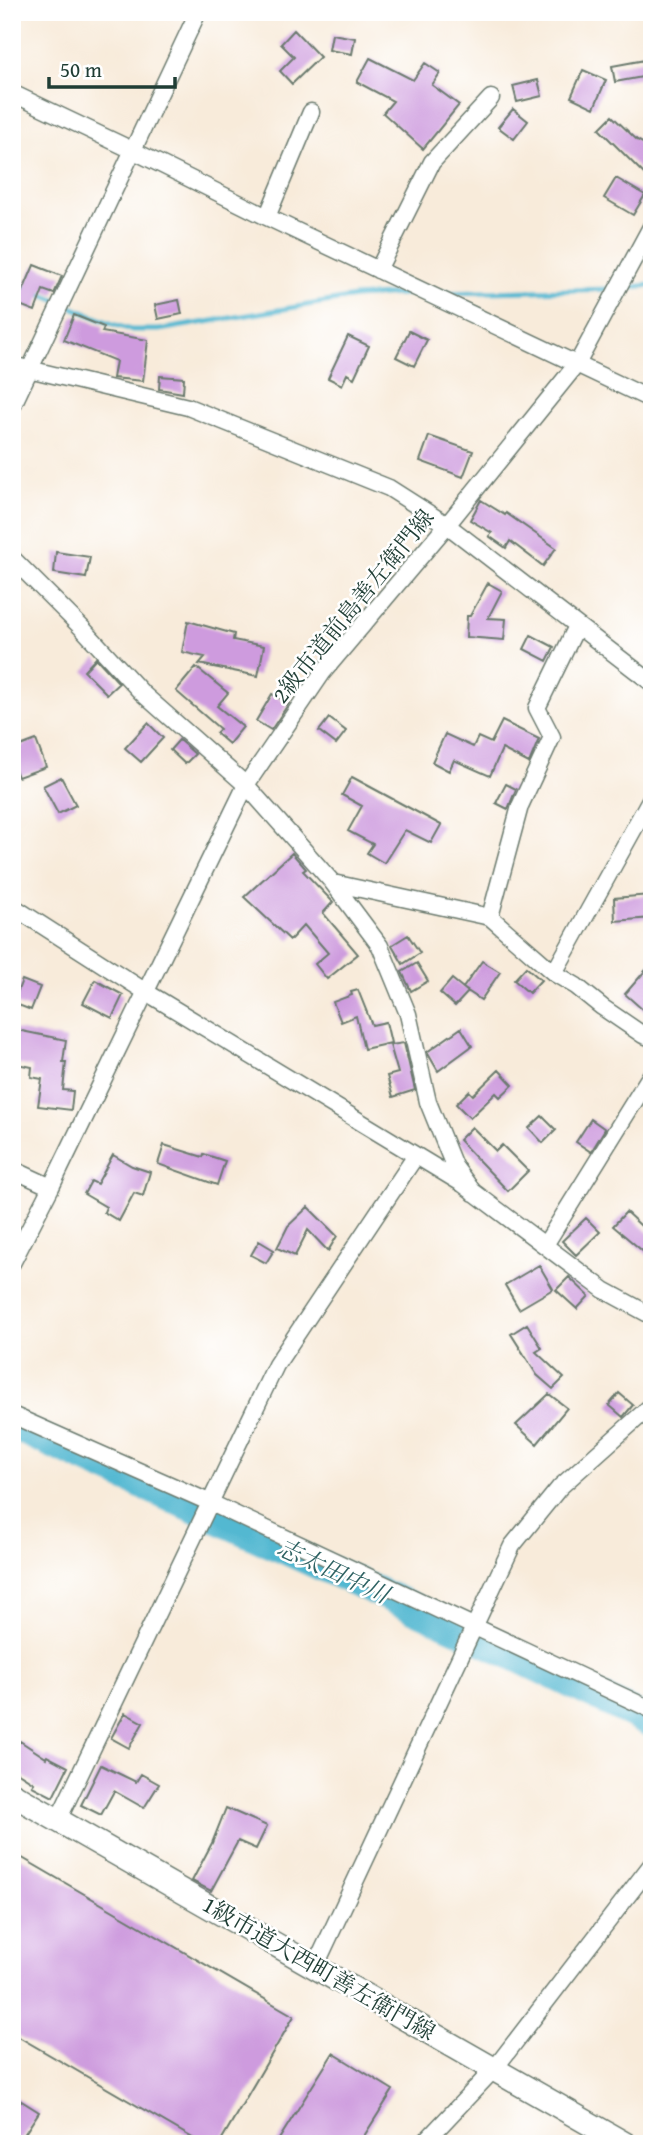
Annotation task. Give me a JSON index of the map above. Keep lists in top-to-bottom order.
{
  "streets": {
    "street": ["2級市道前島善左衛門線", "1級市道大西町善左衛門線"]
  },
  "water": ["志太田中川"],
  "scale_bar": "50 m"
}
